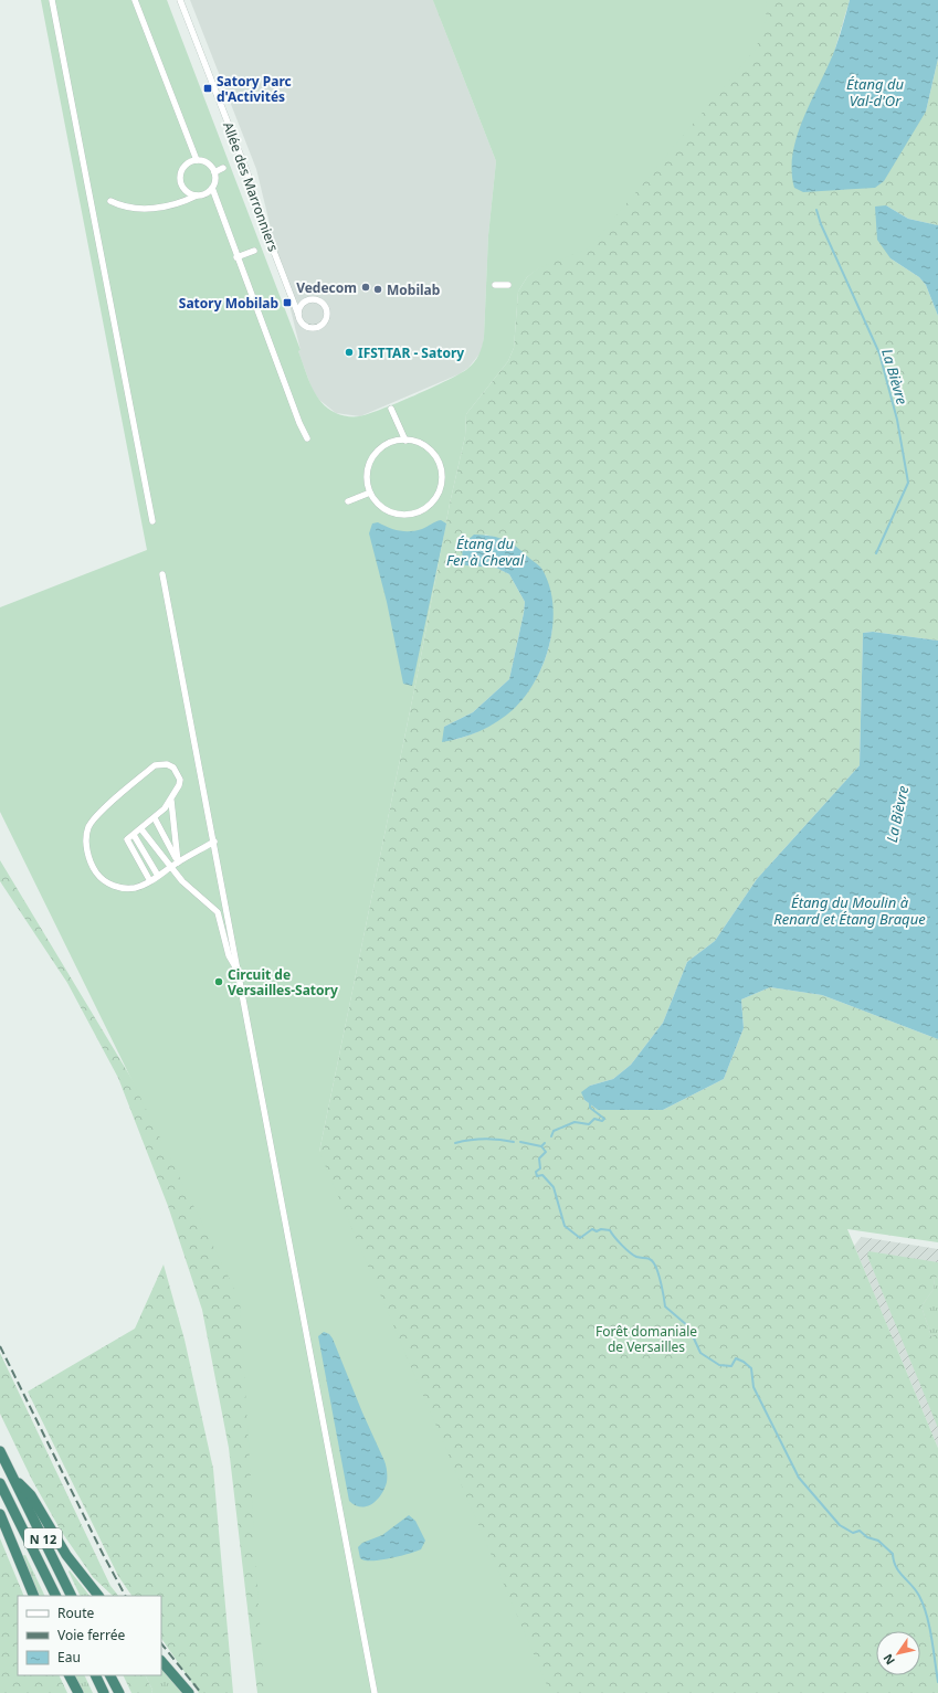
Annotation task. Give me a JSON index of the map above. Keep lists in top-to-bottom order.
{
  "streets": {
    "highway": ["N 12"],
    "street": ["Allée des Marronniers"]
  },
  "water": [
    "Étang du Val-d'Or",
    "La Bièvre",
    "Étang du Fer à Cheval",
    "Étang du Moulin à Renard et Étang Braque"
  ],
  "parks": ["Forêt domaniale de Versailles"],
  "places": {
    "transit": ["Satory Parc d'Activités", "Satory Mobilab"],
    "other": [
      "Vedecom",
      "Mobilab",
      "IFSTTAR - Satory",
      "Circuit de Versailles-Satory"
    ]
  },
  "legend": ["Route", "Voie ferrée", "Eau"],
  "north": "bottom left"
}
